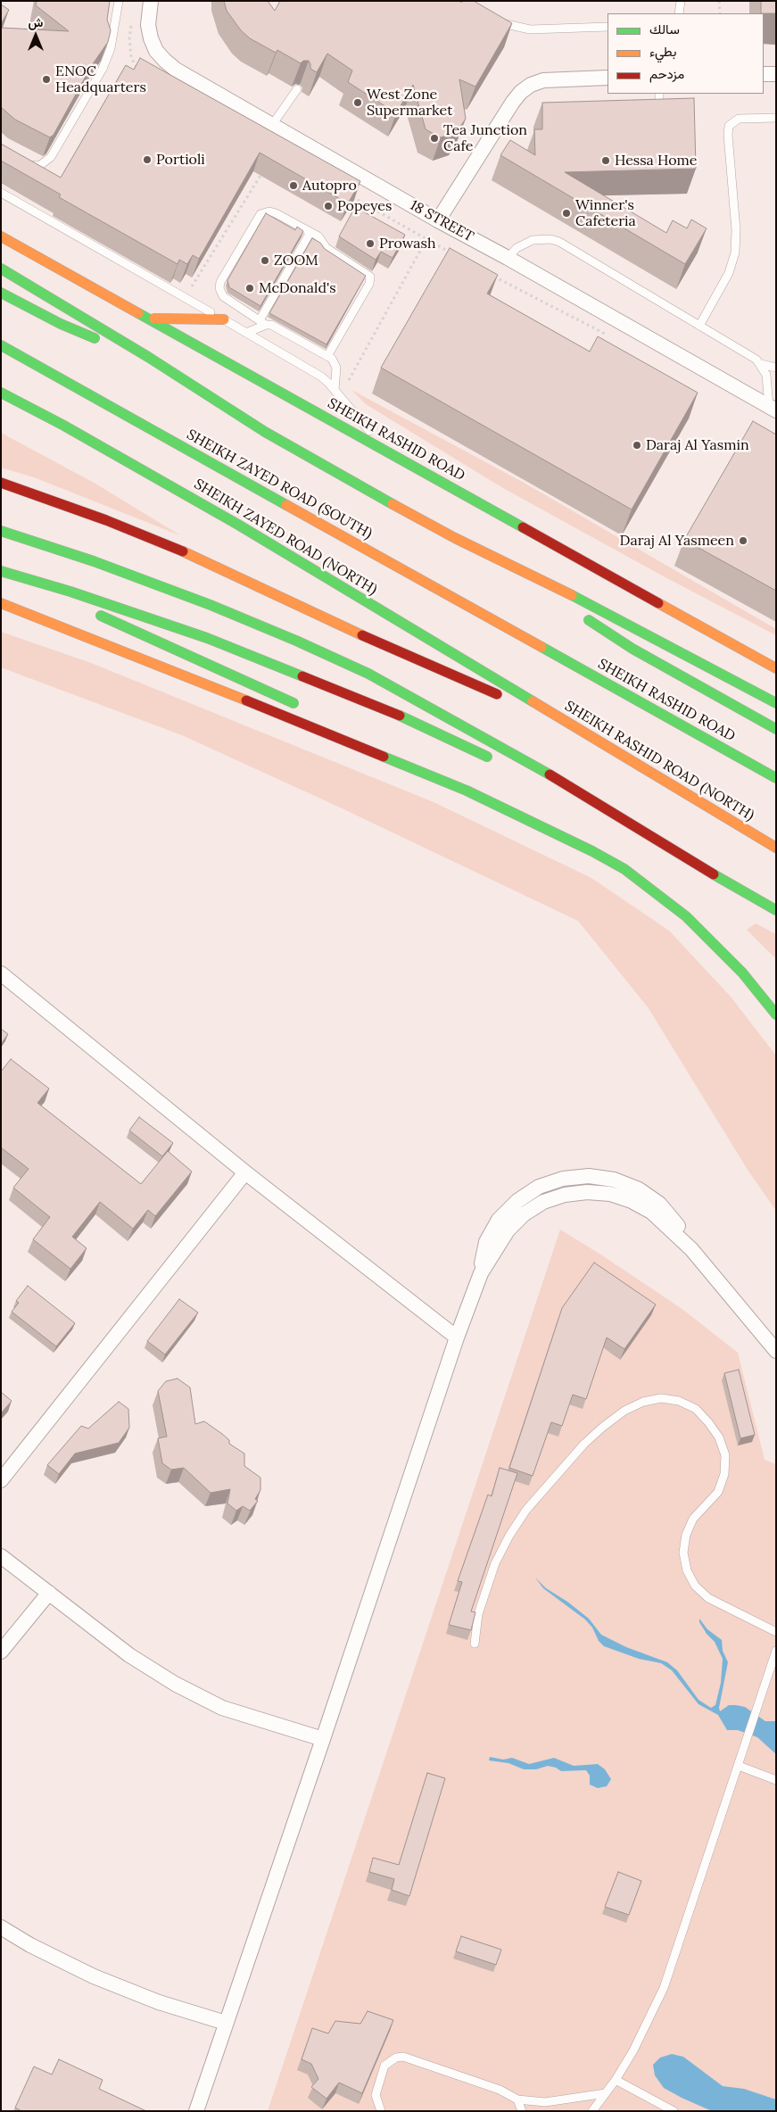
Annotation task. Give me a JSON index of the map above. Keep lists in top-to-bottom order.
{
  "streets": {
    "highway": [
      "SHEIKH RASHID ROAD",
      "SHEIKH ZAYED ROAD (SOUTH)",
      "SHEIKH ZAYED ROAD (NORTH)",
      "SHEIKH RASHID ROAD (NORTH)"
    ],
    "street": ["18 STREET"]
  },
  "crossings": [
    ["SHEIKH RASHID ROAD", "SHEIKH ZAYED ROAD (SOUTH)"],
    ["SHEIKH ZAYED ROAD (NORTH)", "SHEIKH RASHID ROAD (NORTH)"]
  ],
  "places": [
    "ENOC Headquarters",
    "West Zone Supermarket",
    "Tea Junction Cafe",
    "Portioli",
    "Hessa Home",
    "Autopro",
    "Popeyes",
    "Winner's Cafeteria",
    "Prowash",
    "ZOOM",
    "McDonald's",
    "Daraj Al Yasmin",
    "Daraj Al Yasmeen"
  ],
  "legend": ["سالك", "بطيء", "مزدحم"],
  "north": "top"
}
